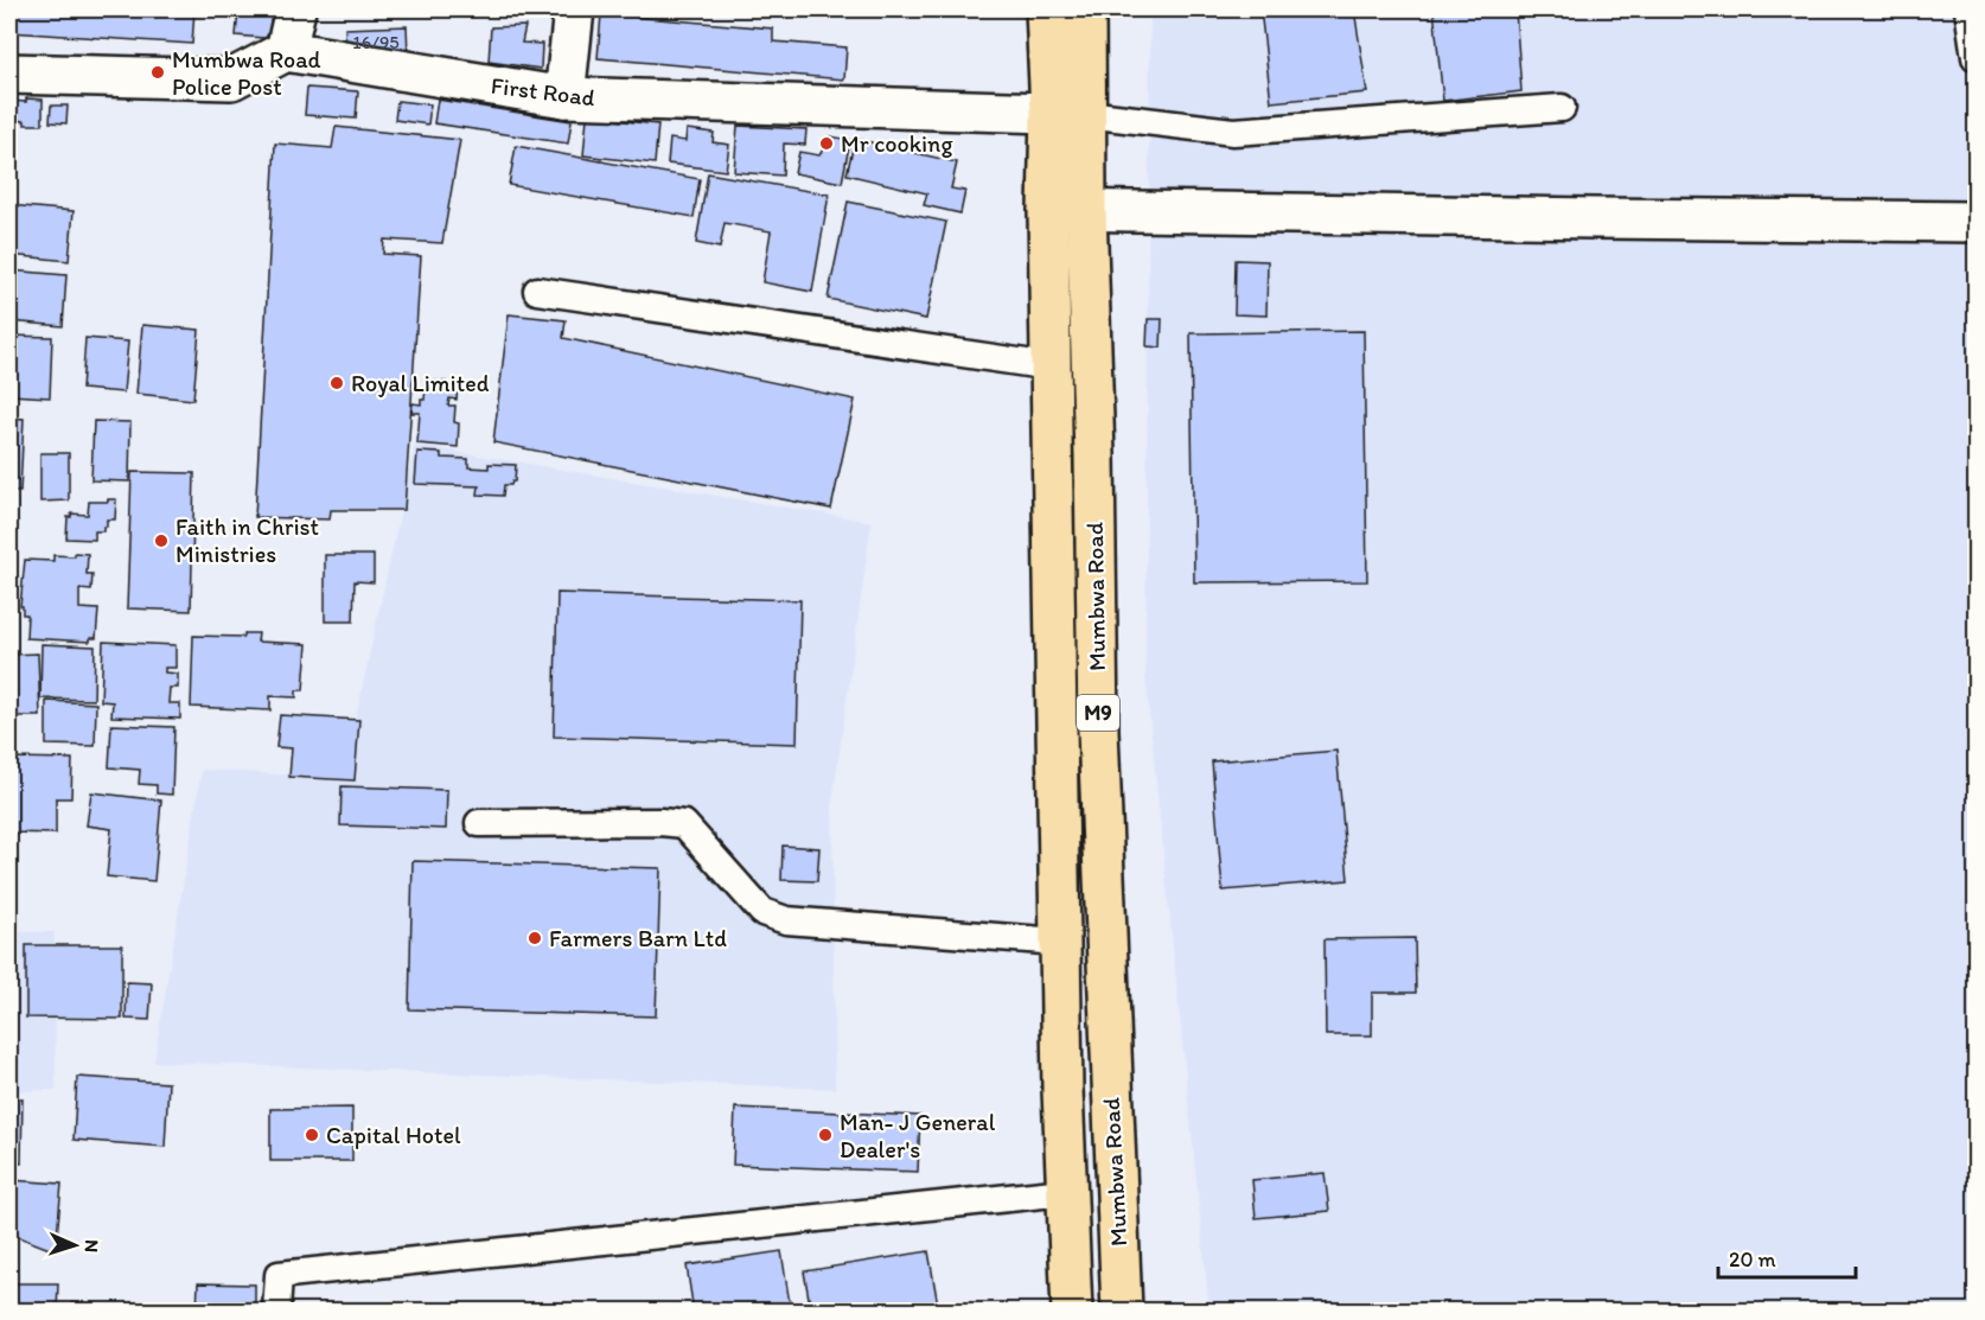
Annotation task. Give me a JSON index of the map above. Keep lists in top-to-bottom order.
{
  "streets": {
    "main road": ["Mumbwa Road", "M9"],
    "street": ["First Road"]
  },
  "crossings": [
    ["First Road", "Mumbwa Road"]
  ],
  "places": [
    "Mumbwa Road Police Post",
    "Mr cooking",
    "Royal Limited",
    "Faith in Christ Ministries",
    "Farmers Barn Ltd",
    "Capital Hotel",
    "Man- J General Dealer's"
  ],
  "house_numbers": ["16/95"],
  "scale_bar": "20 m",
  "north": "right"
}
